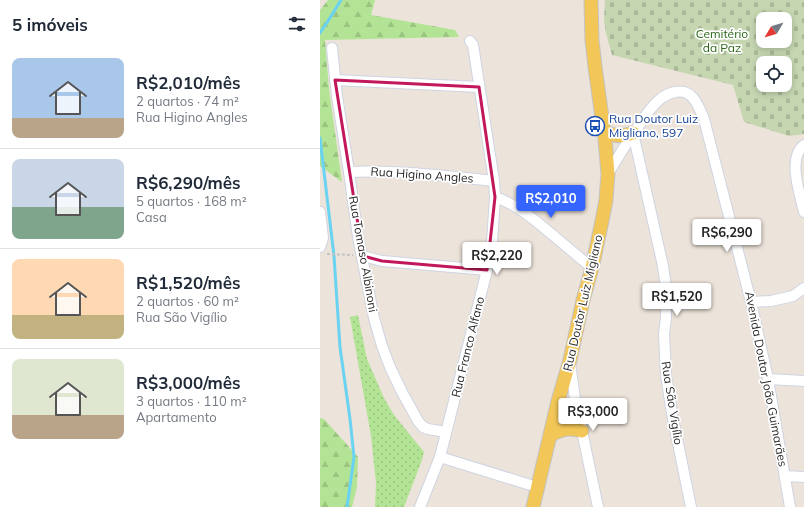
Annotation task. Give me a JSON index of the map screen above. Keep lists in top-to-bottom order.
{
  "streets": {
    "main road": ["Rua Doutor Luiz Migliano"],
    "street": [
      "Rua Higino Angles",
      "Rua Tomaso Albinoni",
      "Rua Franco Alfano",
      "Avenida Doutor João Guimarães",
      "Rua São Vigílio"
    ]
  },
  "crossings": [
    ["Rua Higino Angles", "Rua Tomaso Albinoni"],
    ["Rua Higino Angles", "Rua Franco Alfano"],
    ["Rua Tomaso Albinoni", "Rua Franco Alfano"],
    ["Rua Doutor Luiz Migliano", "Avenida Doutor João Guimarães"],
    ["Avenida Doutor João Guimarães", "Rua São Vigílio"]
  ],
  "parks": ["Cemitério da Paz"],
  "places": {
    "bus stop": ["Rua Doutor Luiz Migliano, 597"]
  },
  "north": "bottom left",
  "page": {
    "heading": "5 imóveis",
    "list": [
      {
        "name": "R$2,010/mês",
        "note": "2 quartos · 74 m² · Rua Higino Angles"
      },
      {
        "name": "R$6,290/mês",
        "note": "5 quartos · 168 m² · Casa"
      },
      {
        "name": "R$1,520/mês",
        "note": "2 quartos · 60 m² · Rua São Vigílio"
      },
      {
        "name": "R$3,000/mês",
        "note": "3 quartos · 110 m² · Apartamento"
      }
    ],
    "price": [
      "R$2,010",
      "R$6,290",
      "R$2,220",
      "R$1,520",
      "R$3,000"
    ]
  }
}
